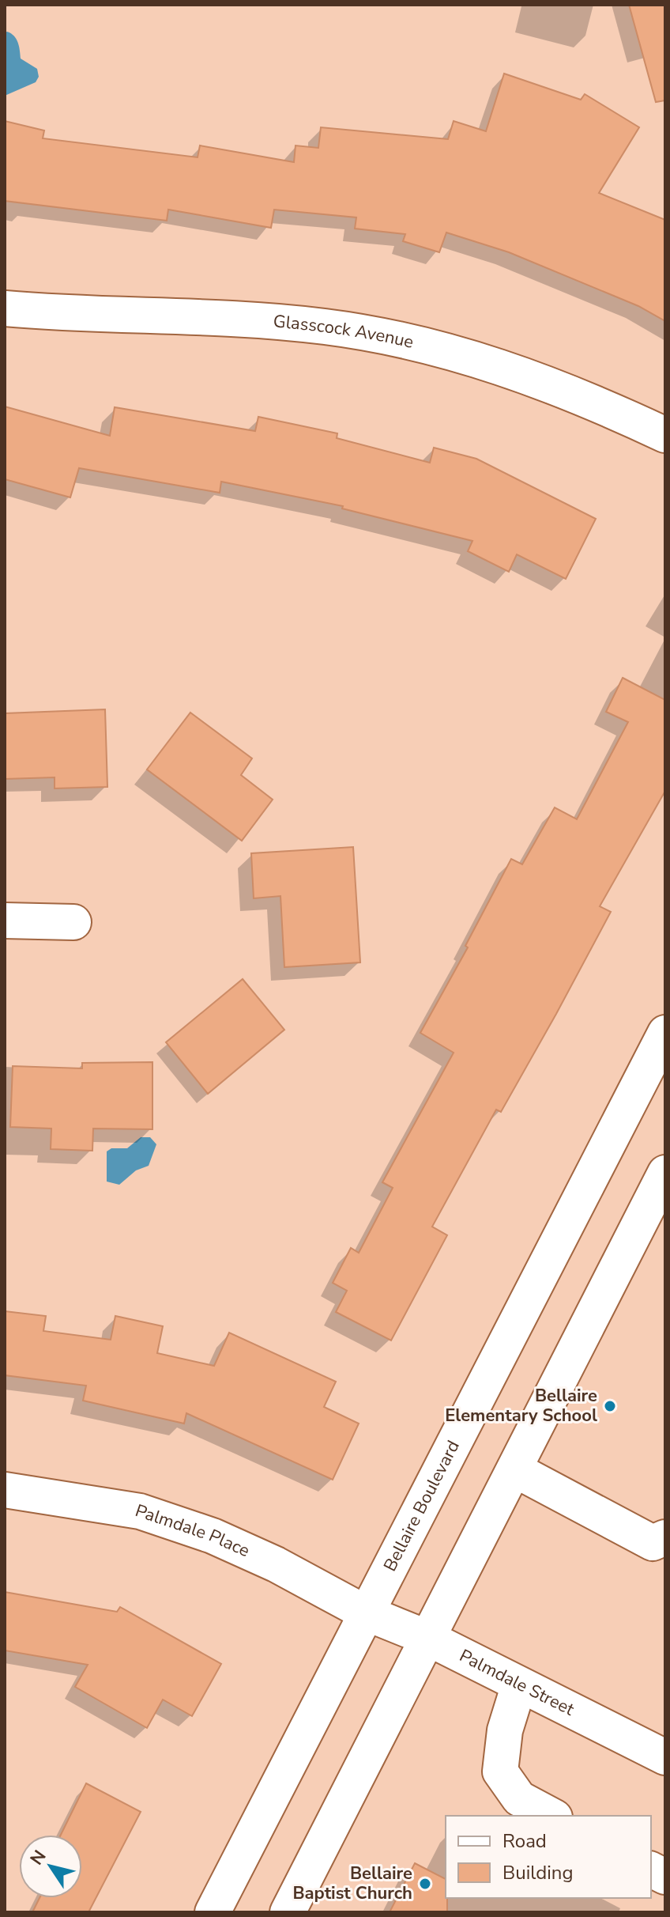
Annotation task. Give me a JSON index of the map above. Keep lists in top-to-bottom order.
{
  "streets": {
    "street": [
      "Glasscock Avenue",
      "Bellaire Boulevard",
      "Palmdale Place",
      "Palmdale Street"
    ]
  },
  "crossings": [
    ["Bellaire Boulevard", "Palmdale Place"],
    ["Bellaire Boulevard", "Palmdale Street"],
    ["Palmdale Place", "Palmdale Street"]
  ],
  "places": ["Bellaire Elementary School", "Bellaire Baptist Church"],
  "legend": ["Road", "Building"],
  "north": "top left"
}
